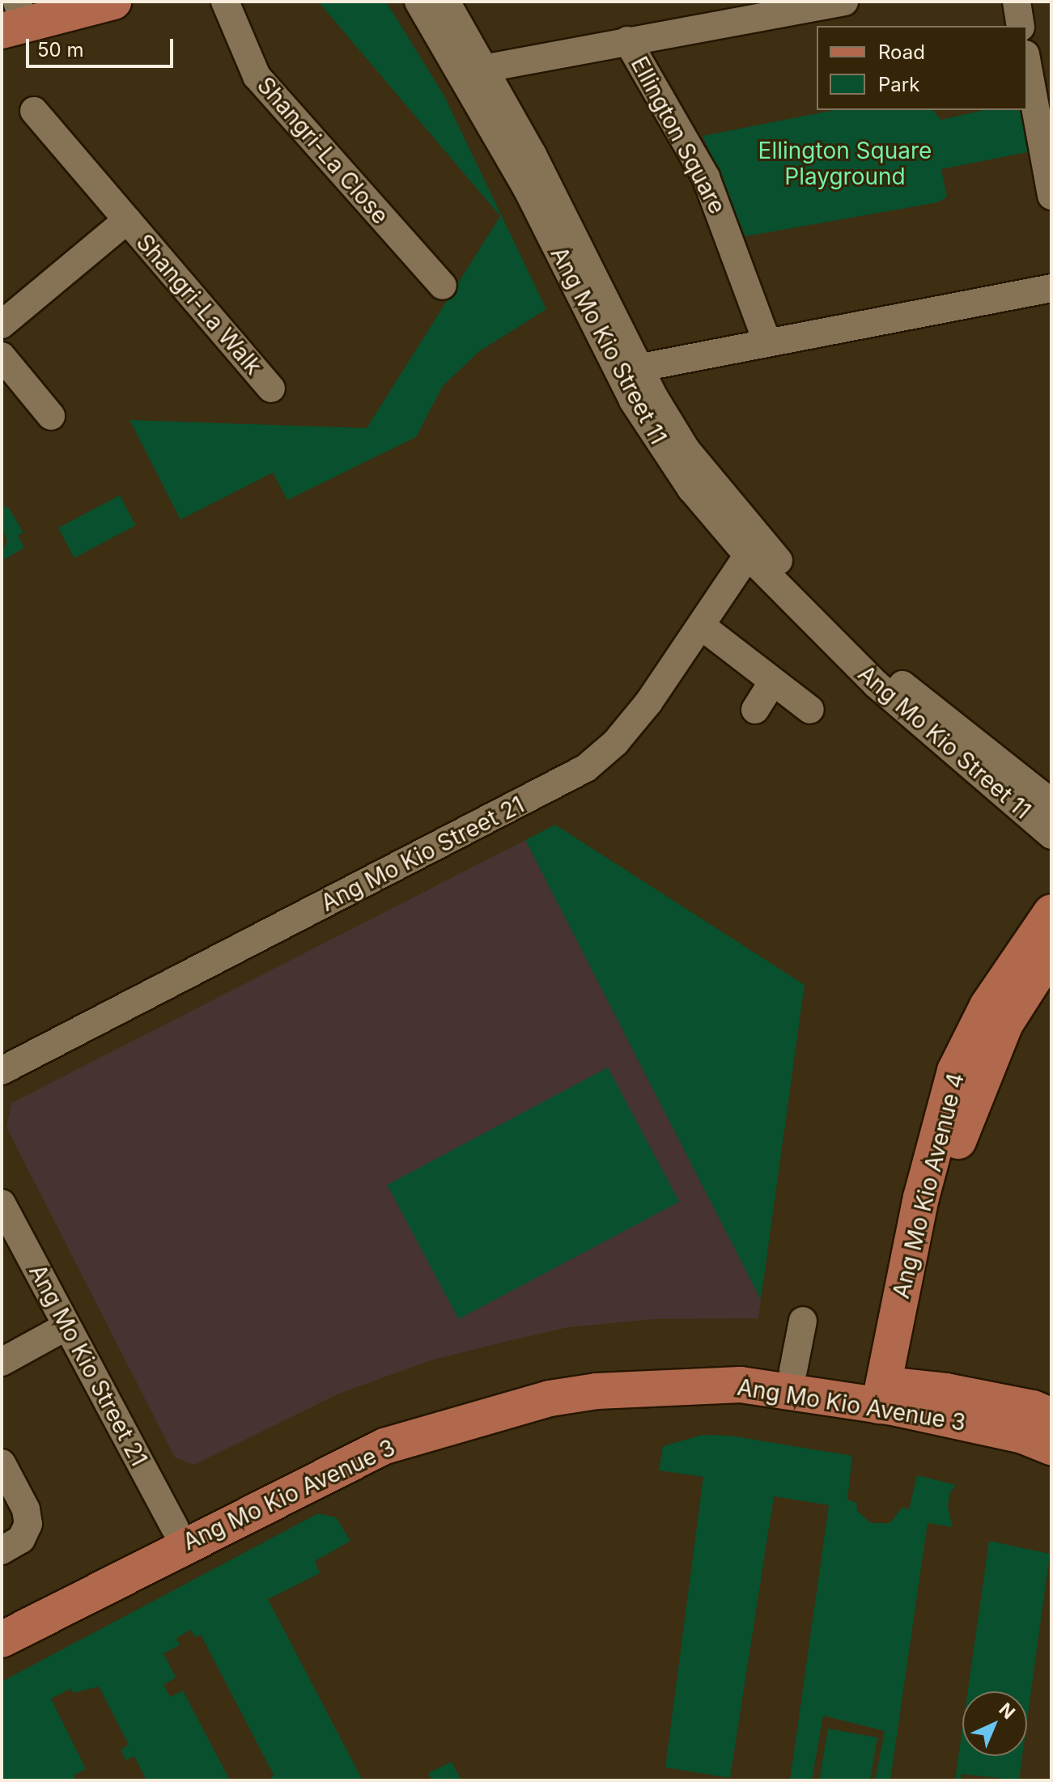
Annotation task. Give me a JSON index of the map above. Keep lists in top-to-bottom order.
{
  "streets": {
    "main road": ["Ang Mo Kio Avenue 4", "Ang Mo Kio Avenue 3"],
    "street": [
      "Ellington Square",
      "Shangri-La Close",
      "Shangri-La Walk",
      "Ang Mo Kio Street 11",
      "Ang Mo Kio Street 21"
    ]
  },
  "crossings": [
    ["Ellington Square", "Ang Mo Kio Street 11"],
    ["Ang Mo Kio Street 11", "Ang Mo Kio Street 21"],
    ["Ang Mo Kio Street 21", "Ang Mo Kio Avenue 3"],
    ["Ang Mo Kio Avenue 4", "Ang Mo Kio Avenue 3"]
  ],
  "parks": ["Ellington Square Playground"],
  "legend": ["Road", "Park"],
  "scale_bar": "50 m",
  "north": "top right"
}
